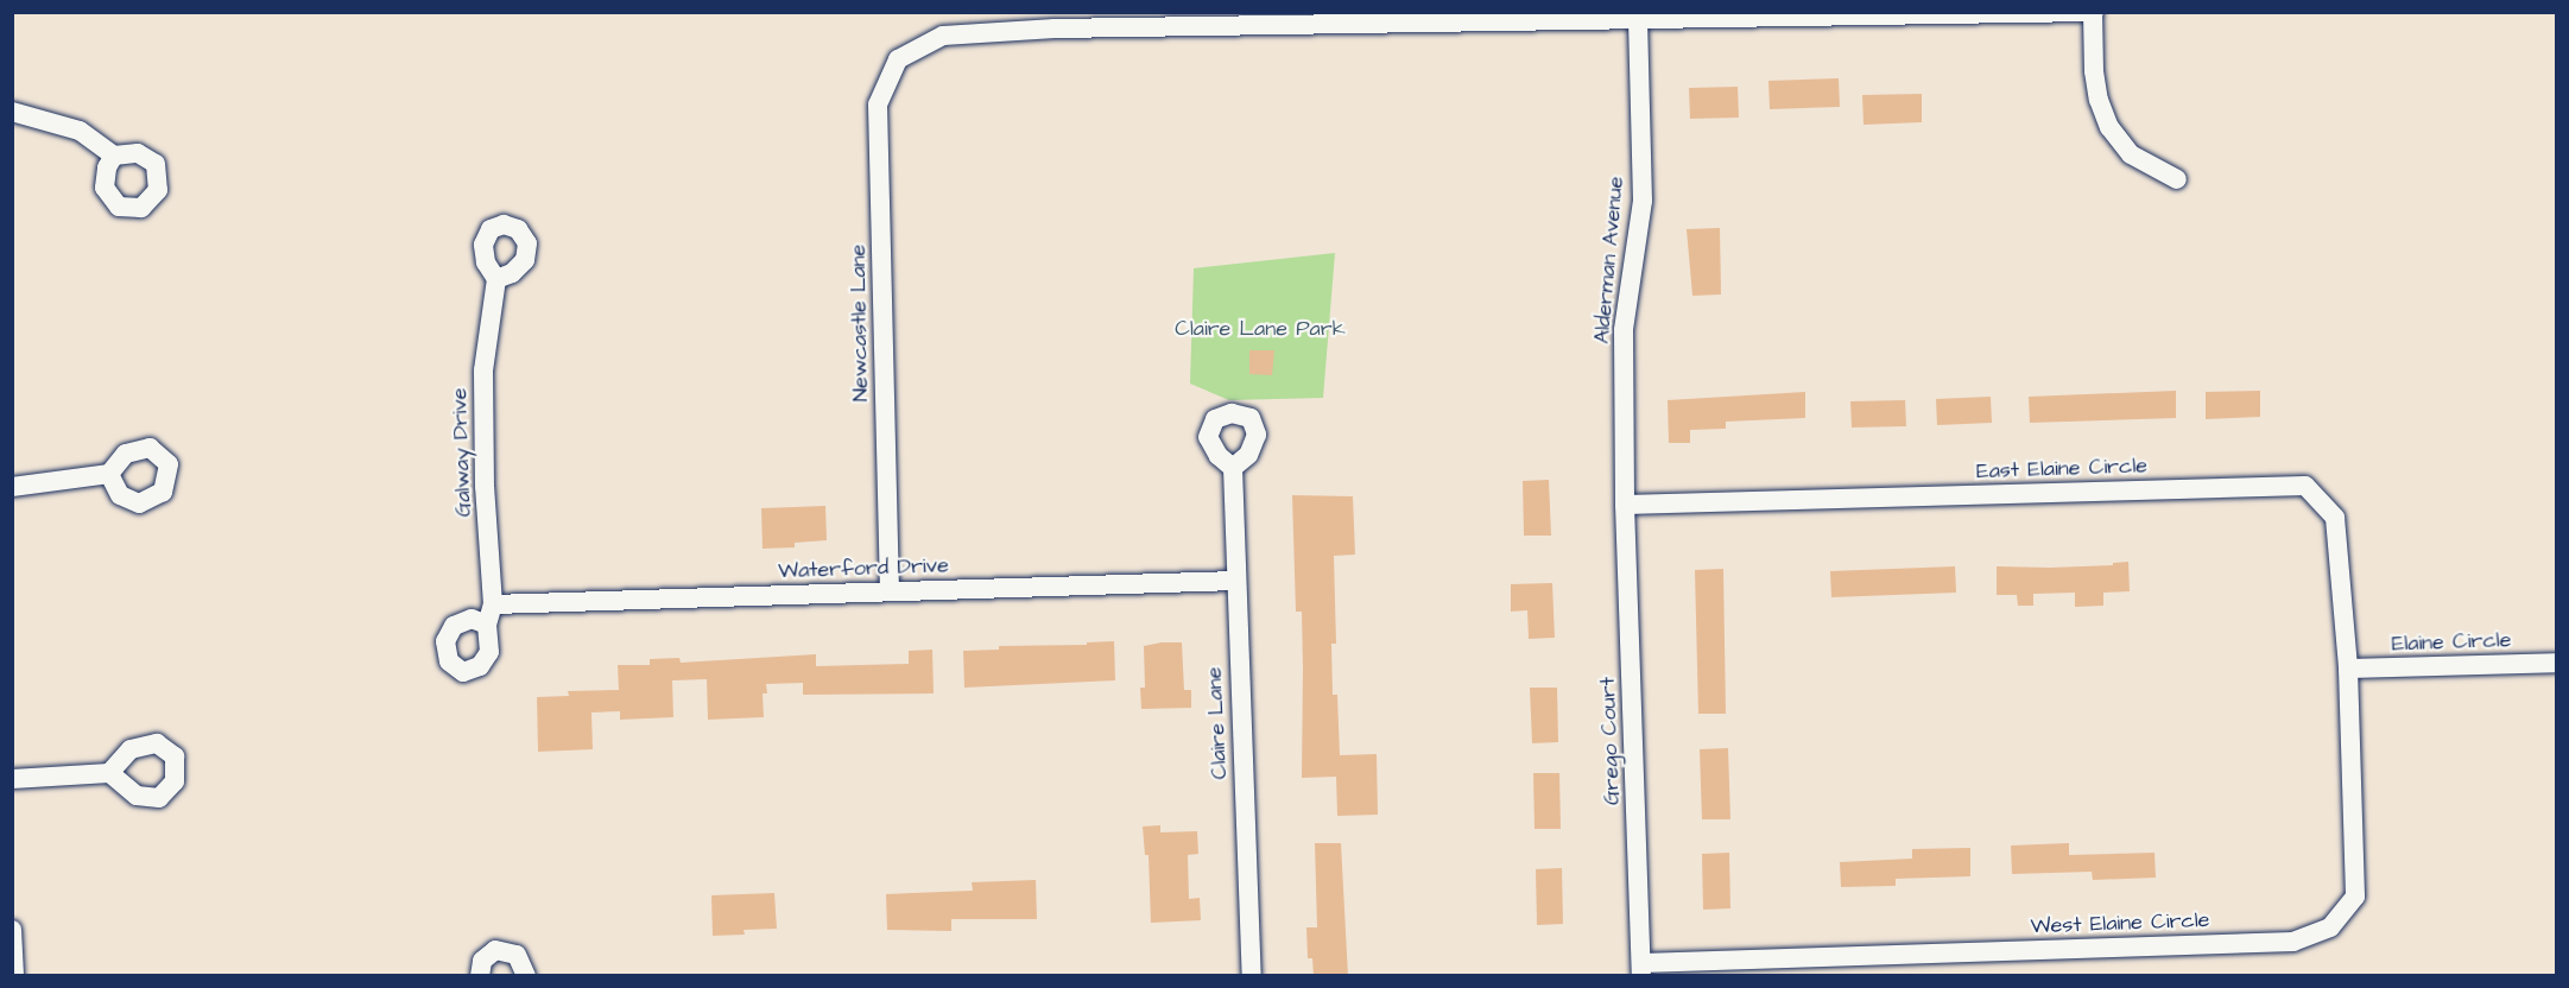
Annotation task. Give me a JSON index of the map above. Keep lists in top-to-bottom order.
{
  "streets": {
    "street": [
      "Alderman Avenue",
      "Newcastle Lane",
      "Galway Drive",
      "East Elaine Circle",
      "Waterford Drive",
      "Elaine Circle",
      "Claire Lane",
      "Grego Court",
      "West Elaine Circle"
    ]
  },
  "crossings": [
    ["Alderman Avenue", "East Elaine Circle"],
    ["Alderman Avenue", "Grego Court"],
    ["Newcastle Lane", "Waterford Drive"],
    ["Galway Drive", "Waterford Drive"],
    ["East Elaine Circle", "Elaine Circle"],
    ["East Elaine Circle", "Grego Court"],
    ["East Elaine Circle", "West Elaine Circle"],
    ["Waterford Drive", "Claire Lane"],
    ["Elaine Circle", "West Elaine Circle"],
    ["Grego Court", "West Elaine Circle"]
  ],
  "parks": ["Claire Lane Park"]
}
